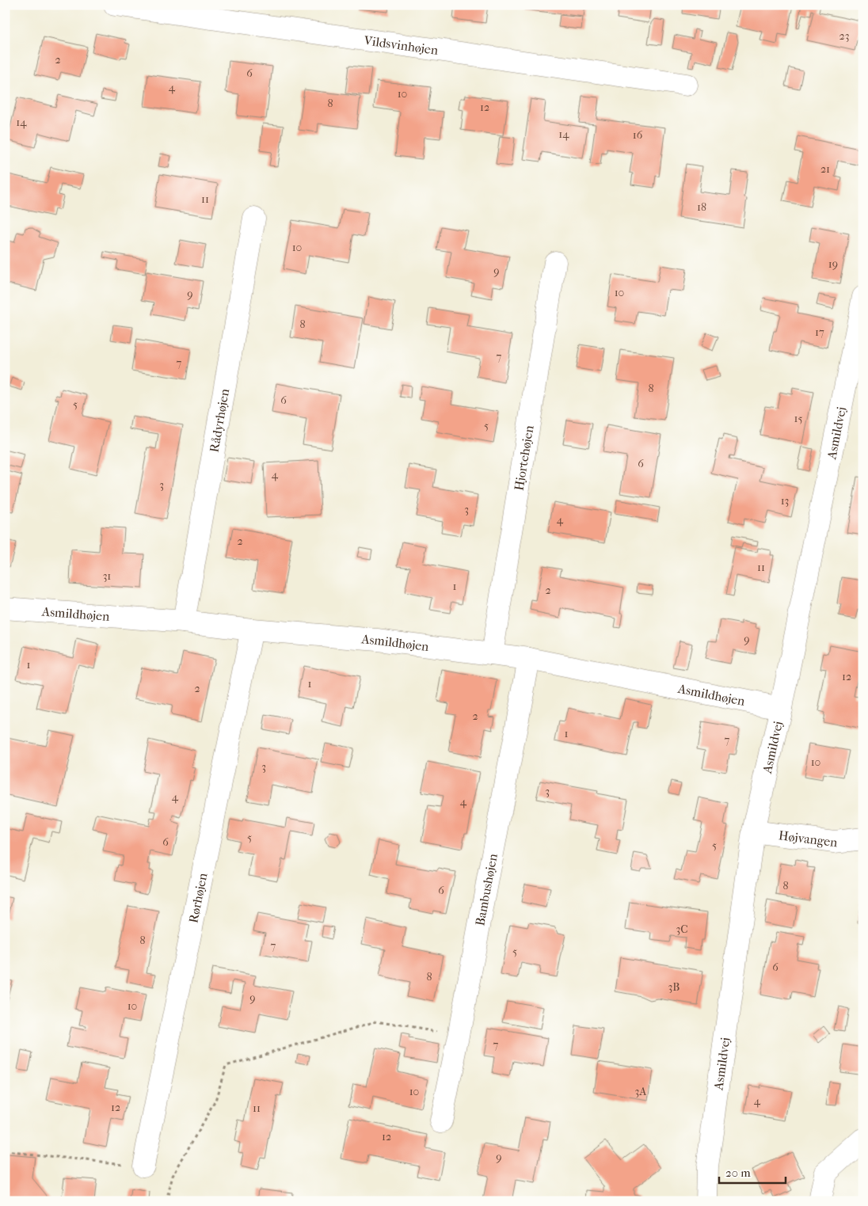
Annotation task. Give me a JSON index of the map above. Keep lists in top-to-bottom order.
{
  "streets": {
    "street": [
      "Vildsvinhøjen",
      "Rådyrhøjen",
      "Asmildvej",
      "Hjortehøjen",
      "Asmildhøjen",
      "Højvangen",
      "Bambushøjen",
      "Rørhøjen"
    ]
  },
  "crossings": [
    ["Rådyrhøjen", "Asmildhøjen"],
    ["Asmildvej", "Asmildhøjen"],
    ["Asmildvej", "Højvangen"],
    ["Hjortehøjen", "Asmildhøjen"],
    ["Asmildhøjen", "Bambushøjen"],
    ["Asmildhøjen", "Rørhøjen"]
  ],
  "house_numbers": [
    "23",
    "2",
    "6",
    "4",
    "10",
    "8",
    "12",
    "14",
    "14",
    "16",
    "21",
    "11",
    "18",
    "10",
    "19",
    "9",
    "10",
    "9",
    "8",
    "17",
    "7",
    "7",
    "8",
    "6",
    "5",
    "15",
    "5",
    "6",
    "4",
    "3",
    "13",
    "3",
    "4",
    "2",
    "11",
    "31",
    "1",
    "2",
    "9",
    "1",
    "12",
    "1",
    "2",
    "2",
    "1",
    "7",
    "10",
    "3",
    "3",
    "4",
    "4",
    "5",
    "6",
    "5",
    "8",
    "6",
    "3C",
    "8",
    "7",
    "5",
    "6",
    "8",
    "3B",
    "9",
    "10",
    "7",
    "10",
    "3A",
    "4",
    "12",
    "11",
    "12",
    "9"
  ],
  "scale_bar": "20 m"
}
